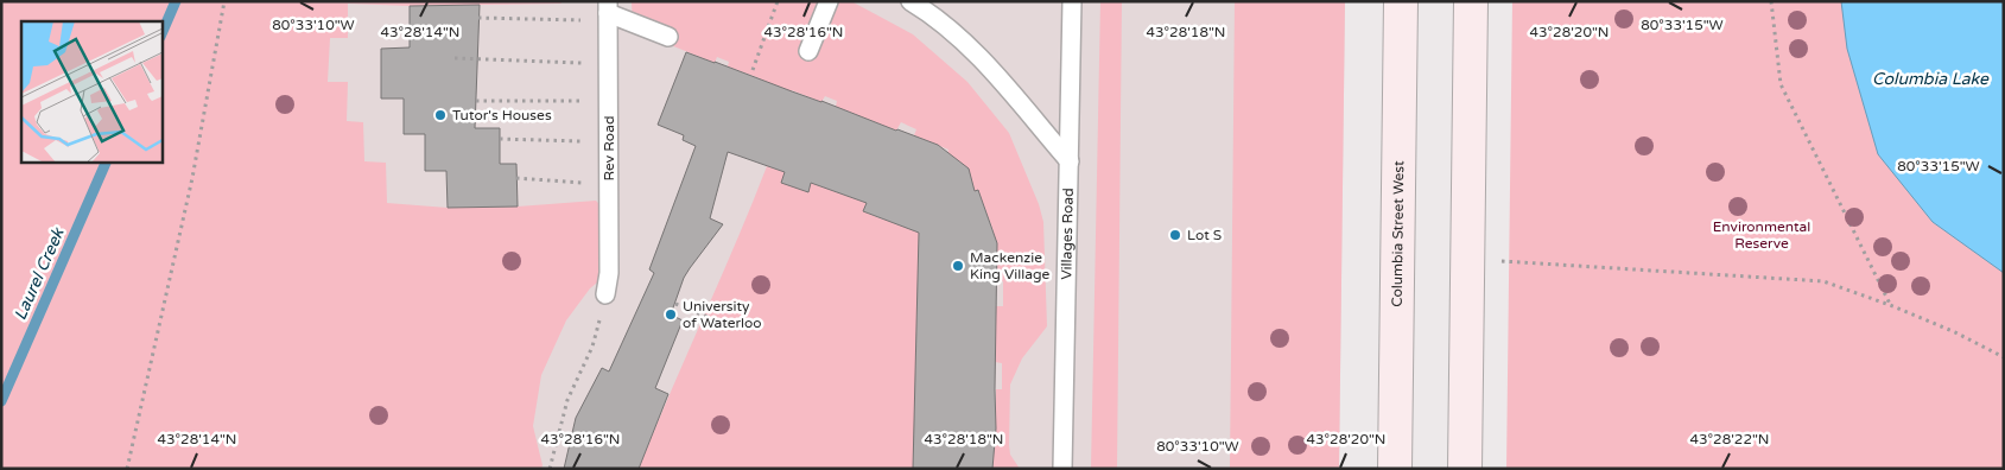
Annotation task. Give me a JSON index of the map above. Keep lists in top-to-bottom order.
{
  "streets": {
    "main road": ["Columbia Street West"],
    "lane": ["Rev Road", "Villages Road"]
  },
  "water": ["Columbia Lake", "Laurel Creek"],
  "parks": ["Environmental Reserve"],
  "places": [
    "Tutor's Houses",
    "Lot S",
    "Mackenzie King Village",
    "University of Waterloo"
  ],
  "coordinates": [
    "80°33'10\"W",
    "80°33'15\"W",
    "43°28'14\"N",
    "43°28'16\"N",
    "43°28'18\"N",
    "43°28'20\"N",
    "43°28'22\"N"
  ]
}
